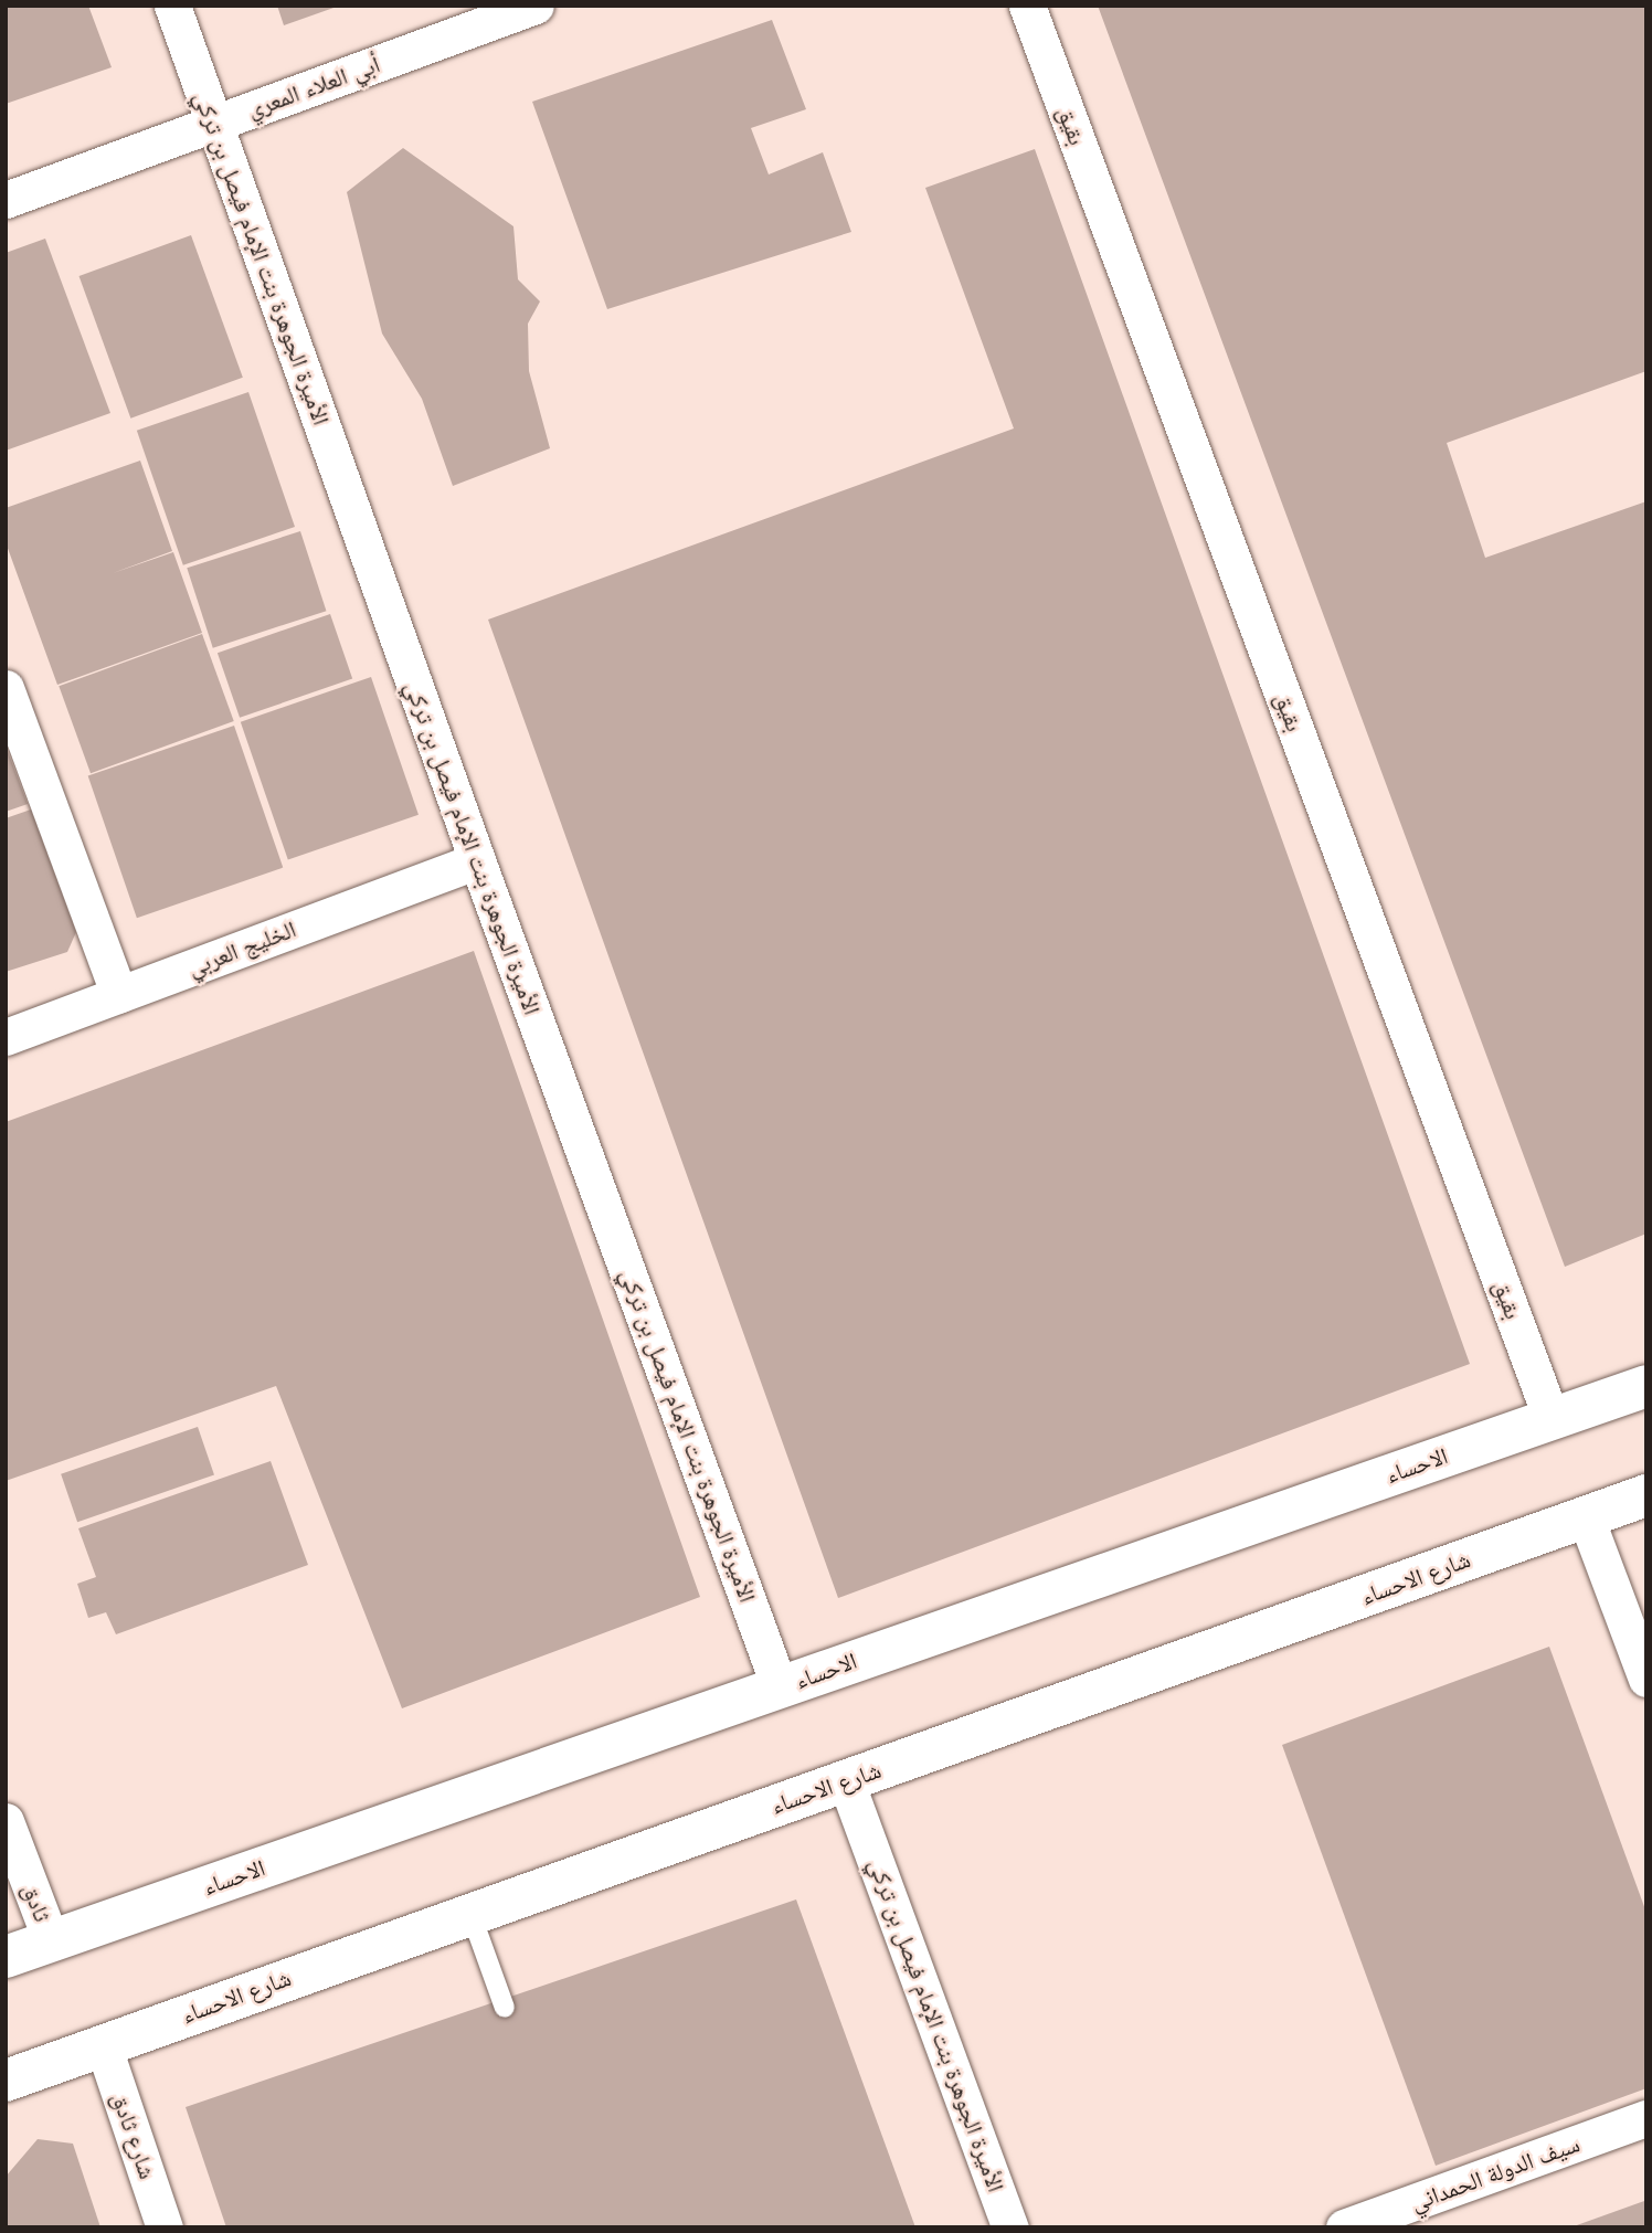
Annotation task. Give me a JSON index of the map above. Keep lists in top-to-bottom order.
{
  "streets": {
    "main road": ["الاحساء", "شارع الاحساء"],
    "street": [
      "أبي العلاء المعري",
      "بقيق",
      "الأميرة الجوهرة بنت الإمام فيصل بن تركي",
      "الخليج العربي",
      "ثادق",
      "شارع ثادق",
      "سيف الدولة الحمداني"
    ]
  },
  "crossings": [
    ["أبي العلاء المعري", "الأميرة الجوهرة بنت الإمام فيصل بن تركي"],
    ["بقيق", "الاحساء"],
    ["الأميرة الجوهرة بنت الإمام فيصل بن تركي", "الخليج العربي"],
    ["الأميرة الجوهرة بنت الإمام فيصل بن تركي", "الاحساء"],
    ["الأميرة الجوهرة بنت الإمام فيصل بن تركي", "شارع الاحساء"],
    ["الاحساء", "ثادق"],
    ["شارع الاحساء", "شارع ثادق"]
  ]
}
